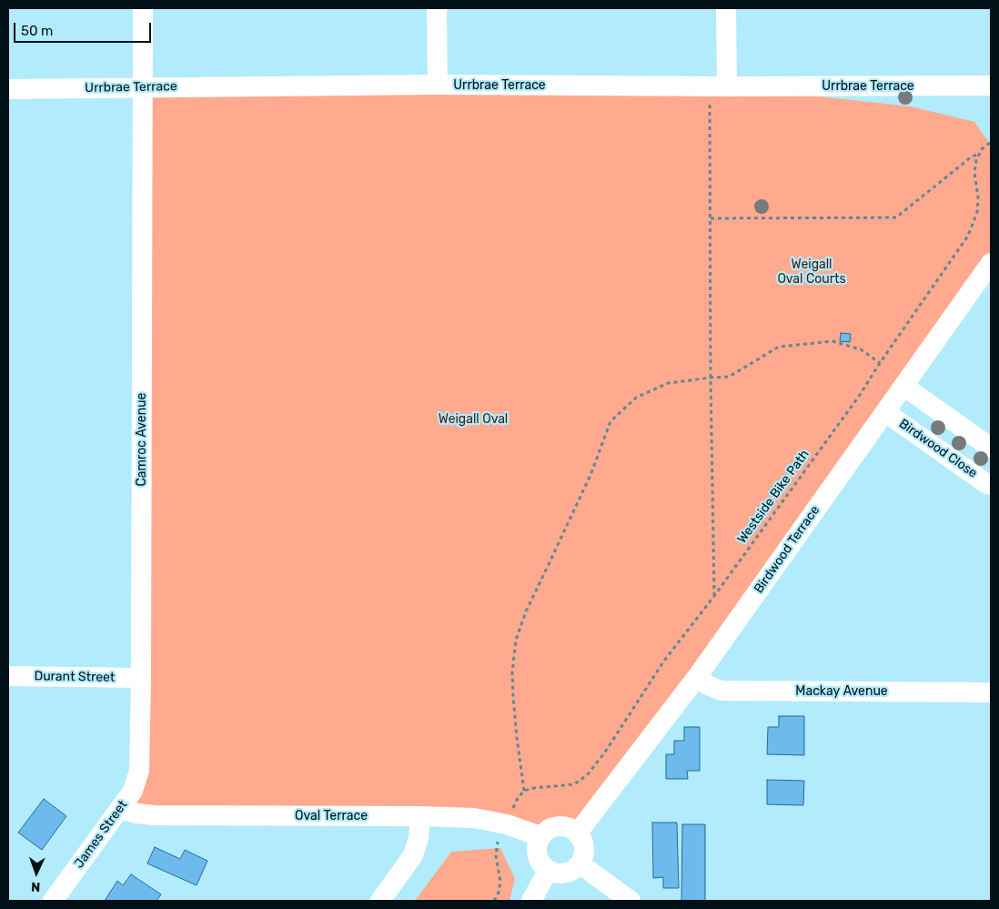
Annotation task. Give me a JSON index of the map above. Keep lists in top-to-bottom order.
{
  "streets": {
    "street": [
      "Urrbrae Terrace",
      "Camroc Avenue",
      "Birdwood Close",
      "Birdwood Terrace",
      "Durant Street",
      "Mackay Avenue",
      "Oval Terrace",
      "James Street"
    ],
    "path": ["Westside Bike Path"]
  },
  "crossings": [
    ["Urrbrae Terrace", "Camroc Avenue"],
    ["Camroc Avenue", "Durant Street"],
    ["Camroc Avenue", "James Street"],
    ["Birdwood Close", "Birdwood Terrace"],
    ["Birdwood Terrace", "Mackay Avenue"],
    ["Birdwood Terrace", "Oval Terrace"],
    ["Oval Terrace", "James Street"]
  ],
  "parks": ["Weigall Oval Courts", "Weigall Oval"],
  "scale_bar": "50 m",
  "north": "bottom"
}
